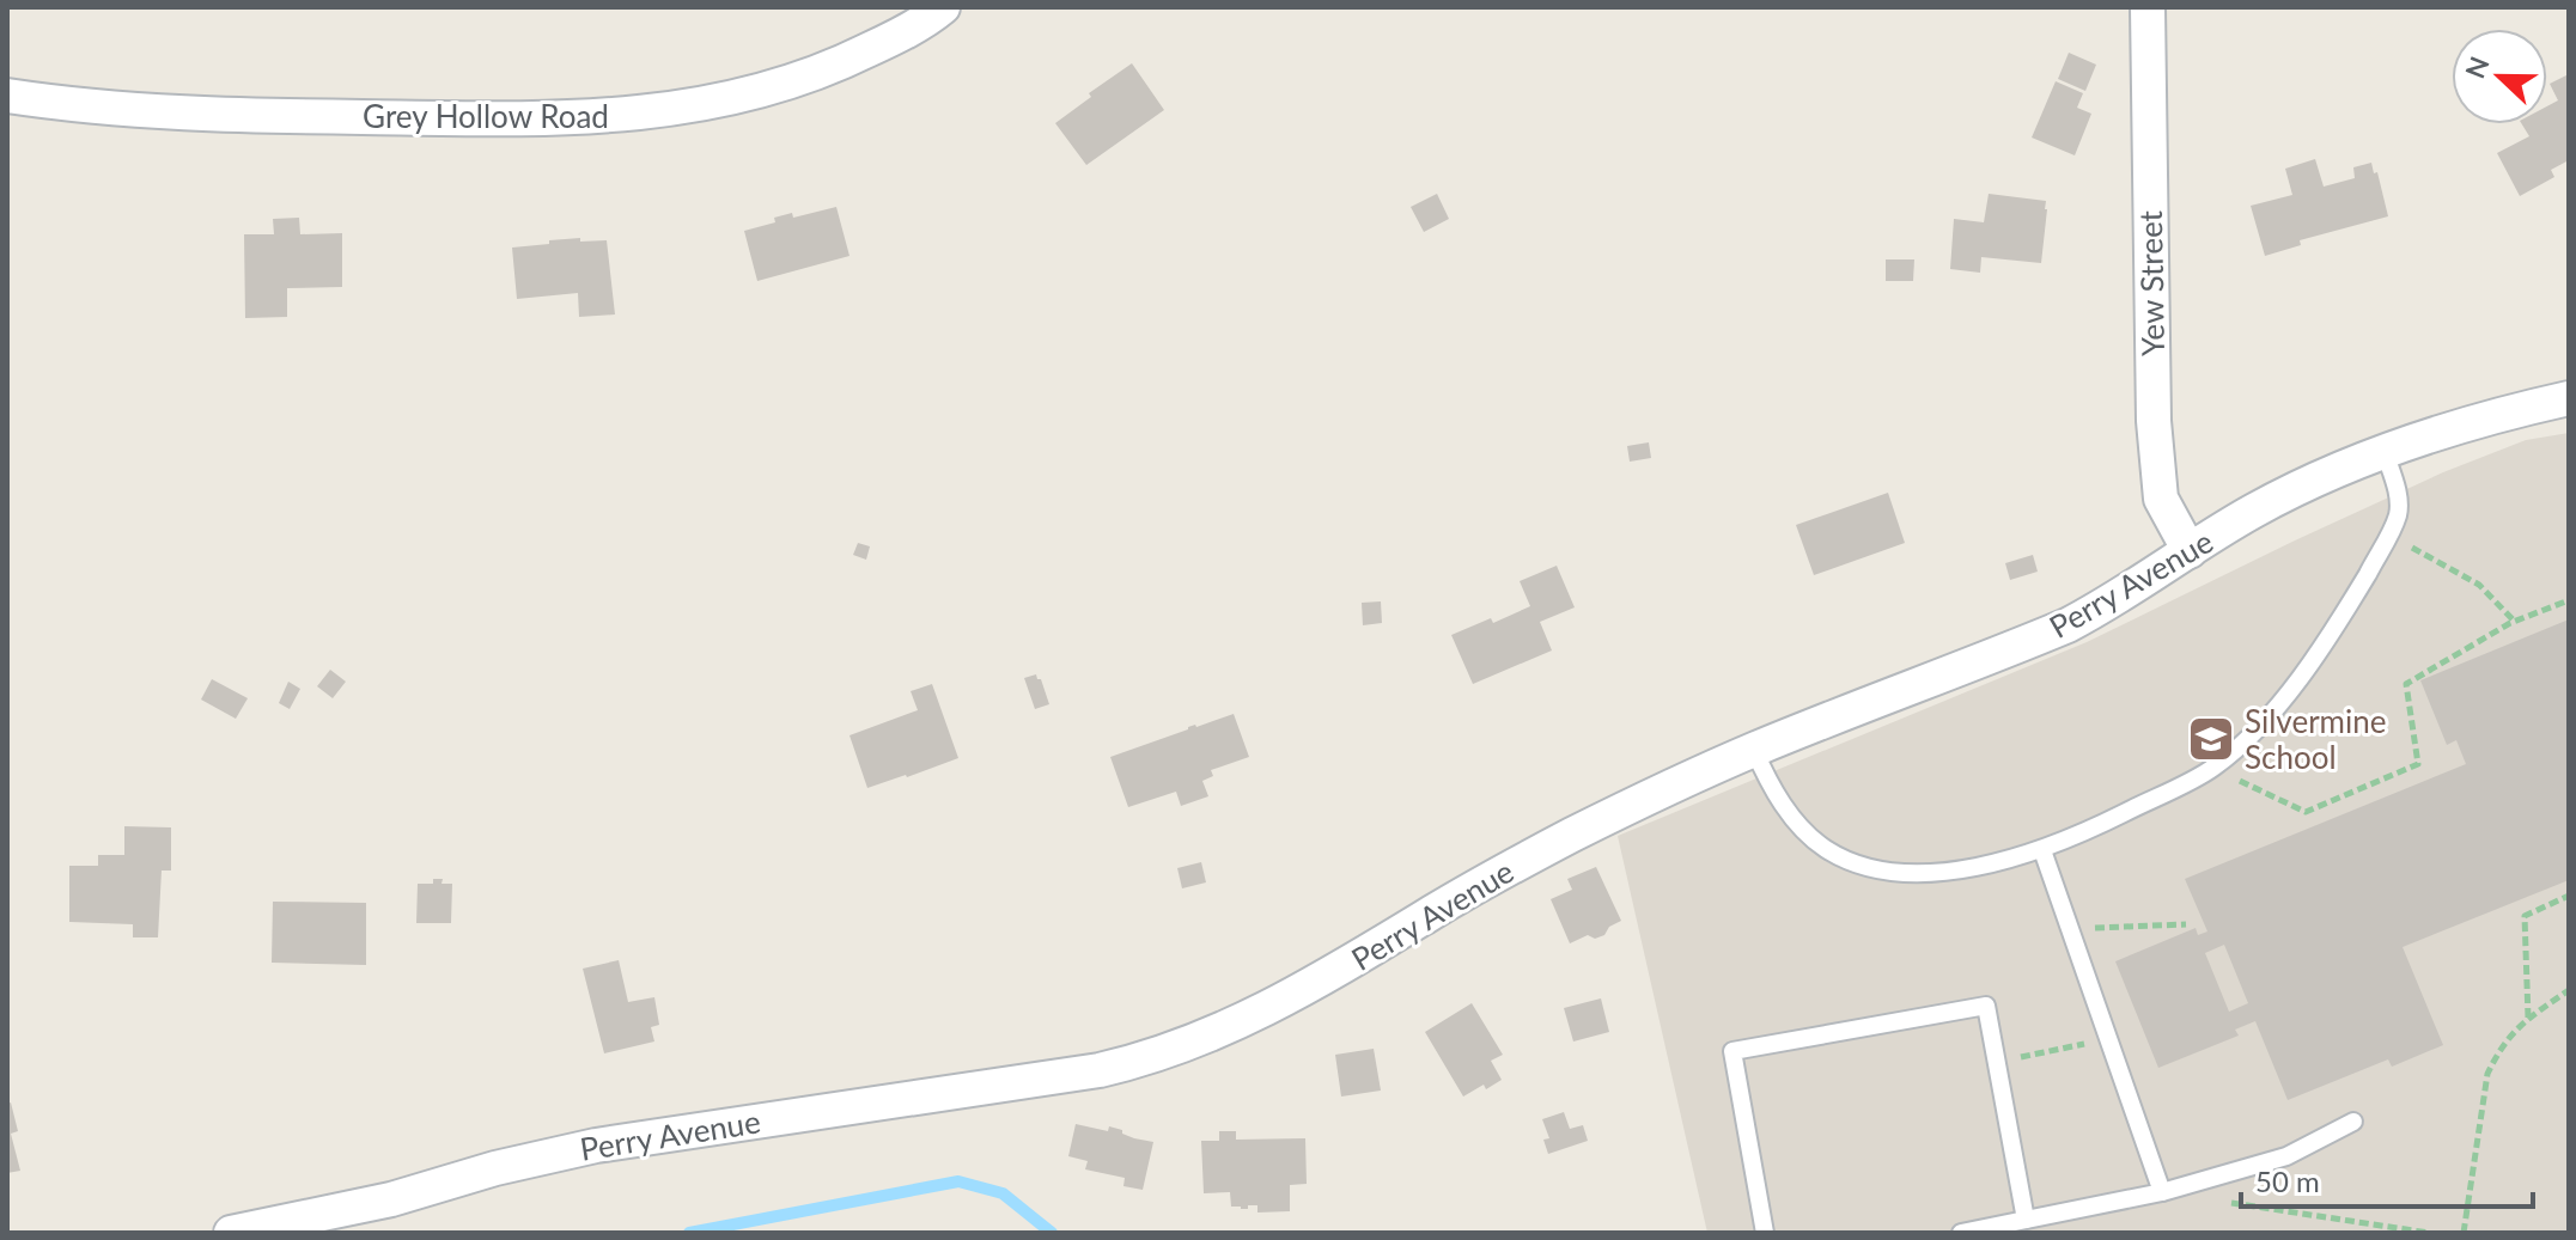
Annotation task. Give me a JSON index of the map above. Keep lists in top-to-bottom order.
{
  "streets": {
    "street": ["Grey Hollow Road", "Yew Street", "Perry Avenue"]
  },
  "crossings": [
    ["Yew Street", "Perry Avenue"]
  ],
  "places": {
    "school or university": ["Silvermine School"]
  },
  "scale_bar": "50 m",
  "north": "left"
}
